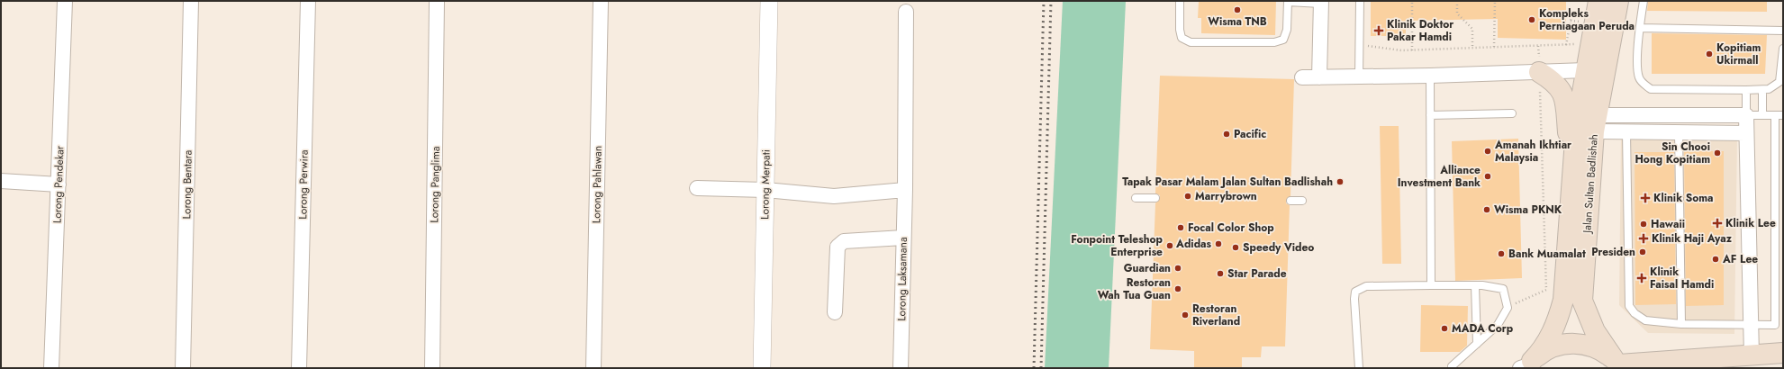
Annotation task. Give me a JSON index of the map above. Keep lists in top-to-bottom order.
{
  "streets": {
    "main road": ["Jalan Sultan Badlishah"],
    "street": [
      "Lorong Pendekar",
      "Lorong Bentara",
      "Lorong Perwira",
      "Lorong Panglima",
      "Lorong Pahlawan",
      "Lorong Merpati",
      "Lorong Laksamana"
    ]
  },
  "places": {
    "other": [
      "Wisma TNB",
      "Kompleks Perniagaan Peruda",
      "Kopitiam Ukirmall",
      "Pacific",
      "Amanah Ikhtiar Malaysia",
      "Sin Chooi Hong Kopitiam",
      "Alliance Investment Bank",
      "Tapak Pasar Malam Jalan Sultan Badlishah",
      "Marrybrown",
      "Wisma PKNK",
      "Hawaii",
      "Focal Color Shop",
      "Adidas",
      "Fonpoint Teleshop Enterprise",
      "Speedy Video",
      "Presiden",
      "Bank Muamalat",
      "AF Lee",
      "Guardian",
      "Star Parade",
      "Restoran Wah Tua Guan",
      "Restoran Riverland",
      "MADA Corp"
    ],
    "health": [
      "Klinik Doktor Pakar Hamdi",
      "Klinik Soma",
      "Klinik Lee",
      "Klinik Haji Ayaz",
      "Klinik Faisal Hamdi"
    ]
  }
}
